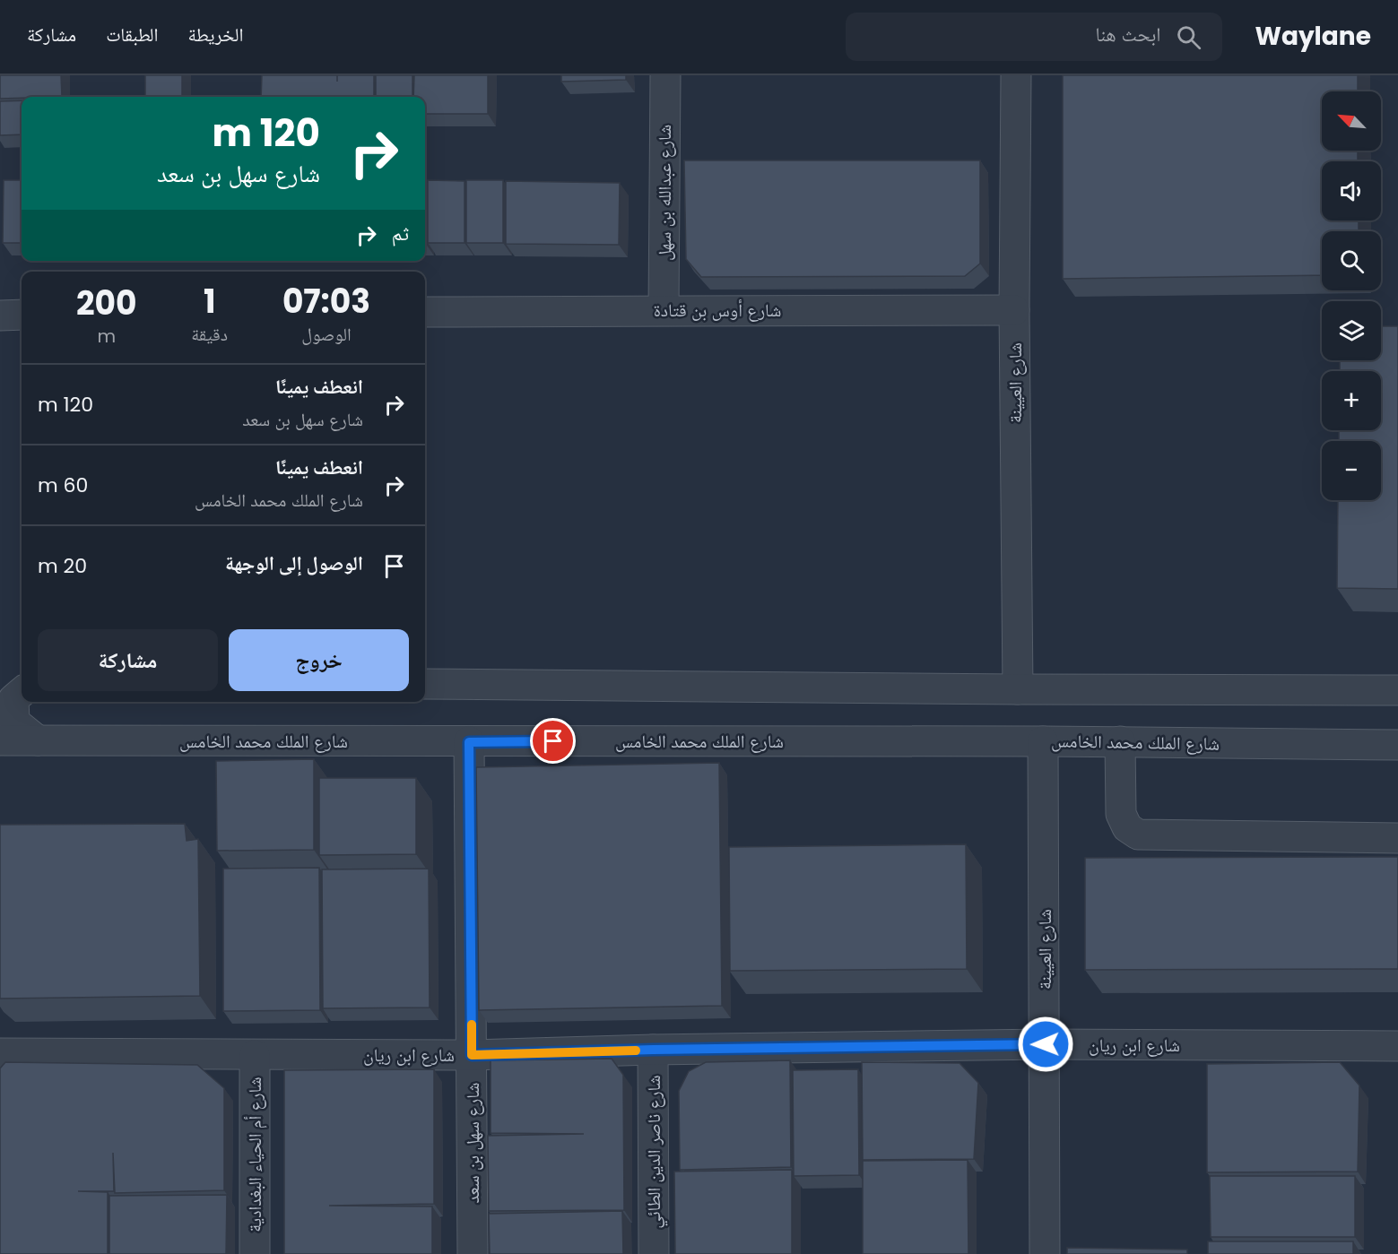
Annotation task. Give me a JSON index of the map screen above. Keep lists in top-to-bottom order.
{
  "streets": {
    "street": [
      "شارع عبدالله بن سهل",
      "شارع أوس بن قتادة",
      "شارع العيينة",
      "شارع الملك محمد الخامس",
      "شارع ابن ريان",
      "شارع سهل بن سعد",
      "شارع ناصر الدين الطائي",
      "شارع أم الحياء البغدادية"
    ]
  },
  "crossings": [
    ["شارع عبدالله بن سهل", "شارع أوس بن قتادة"],
    ["شارع أوس بن قتادة", "شارع العيينة"],
    ["شارع العيينة", "شارع الملك محمد الخامس"],
    ["شارع العيينة", "شارع ابن ريان"],
    ["شارع الملك محمد الخامس", "شارع سهل بن سعد"],
    ["شارع ابن ريان", "شارع سهل بن سعد"],
    ["شارع ابن ريان", "شارع ناصر الدين الطائي"],
    ["شارع ابن ريان", "شارع أم الحياء البغدادية"]
  ],
  "north": "top left",
  "page": {
    "header": "Waylane",
    "search": "ابحث هنا",
    "nav": ["الخريطة", "الطبقات", "مشاركة"],
    "map_buttons": ["+", "−"],
    "turn": ["120 m", "شارع سهل بن سعد"],
    "then": "ثم",
    "eta": [
      "07:03",
      "الوصول",
      "1",
      "دقيقة",
      "200",
      "m"
    ],
    "list": [
      {
        "name": "انعطف يمينًا",
        "note": "شارع سهل بن سعد",
        "value": "120 m"
      },
      {
        "name": "انعطف يمينًا",
        "note": "شارع الملك محمد الخامس",
        "value": "60 m"
      },
      {
        "name": "الوصول إلى الوجهة",
        "value": "20 m"
      }
    ],
    "buttons": ["خروج", "مشاركة"]
  }
}
